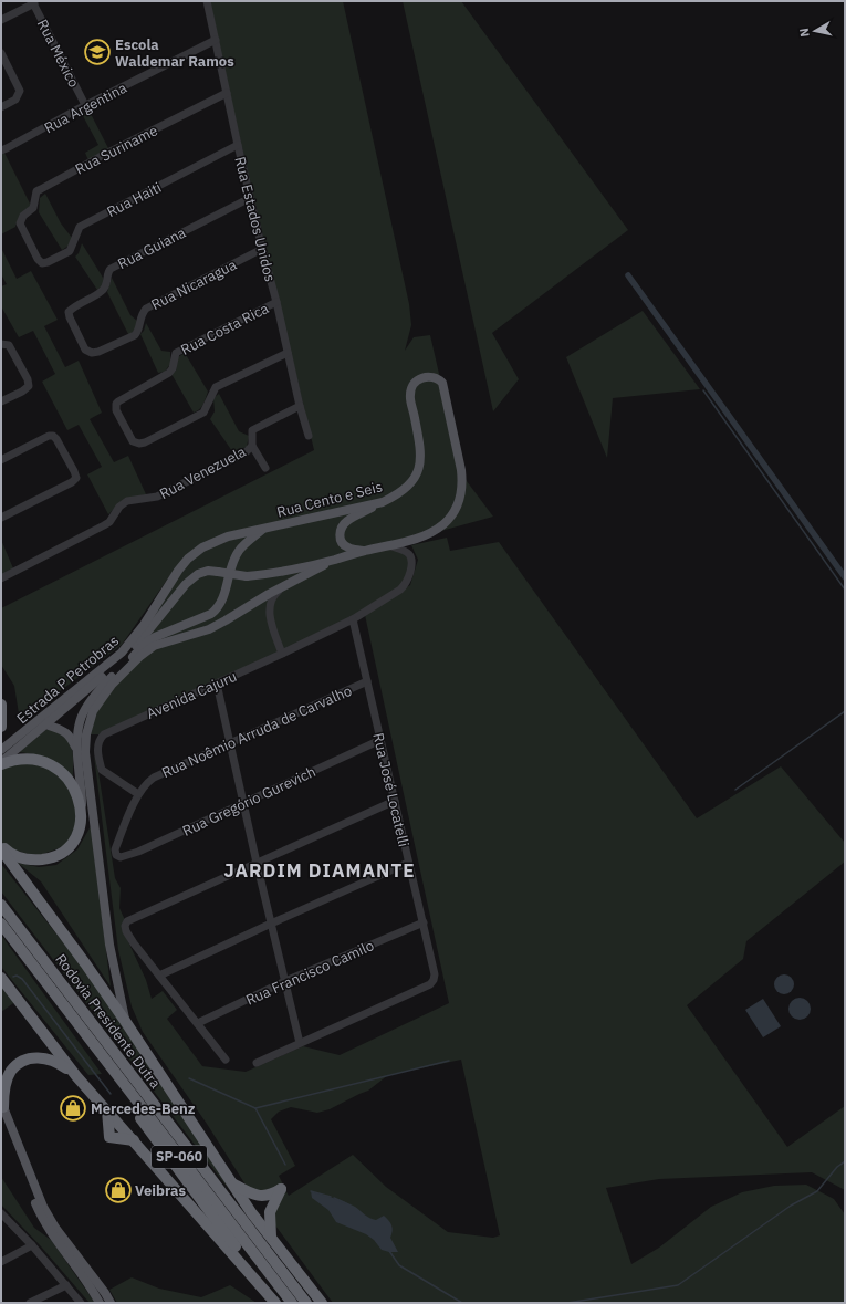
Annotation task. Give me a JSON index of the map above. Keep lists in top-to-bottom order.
{
  "streets": {
    "highway": ["Rodovia Presidente Dutra", "SP-060"],
    "main road": ["Rua Cento e Seis", "Estrada P Petrobras"],
    "street": [
      "Rua México",
      "Rua Argentina",
      "Rua Suriname",
      "Rua Haiti",
      "Rua Estados Unidos",
      "Rua Guiana",
      "Rua Nicaragua",
      "Rua Costa Rica",
      "Rua Venezuela",
      "Avenida Cajuru",
      "Rua Noêmio Arruda de Carvalho",
      "Rua José Locatelli",
      "Rua Gregório Gurevich",
      "Rua Francisco Camilo"
    ]
  },
  "crossings": [
    ["Rua México", "Rua Argentina"],
    ["Rua Argentina", "Rua Estados Unidos"],
    ["Rua Suriname", "Rua Haiti"],
    ["Rua Suriname", "Rua Estados Unidos"],
    ["Rua Haiti", "Rua Estados Unidos"],
    ["Rua Estados Unidos", "Rua Guiana"],
    ["Rua Estados Unidos", "Rua Nicaragua"],
    ["Rua Estados Unidos", "Rua Costa Rica"],
    ["Rua Estados Unidos", "Rua Venezuela"],
    ["Rua Guiana", "Rua Nicaragua"],
    ["Rua Cento e Seis", "Estrada P Petrobras"],
    ["Rua Cento e Seis", "Avenida Cajuru"],
    ["Avenida Cajuru", "Rua Noêmio Arruda de Carvalho"],
    ["Avenida Cajuru", "Rua José Locatelli"],
    ["Avenida Cajuru", "Rua Gregório Gurevich"],
    ["Rua Noêmio Arruda de Carvalho", "Rua José Locatelli"],
    ["Rua Noêmio Arruda de Carvalho", "Rua Gregório Gurevich"],
    ["Rua José Locatelli", "Rua Gregório Gurevich"],
    ["Rua José Locatelli", "Rua Francisco Camilo"]
  ],
  "districts": ["JARDIM DIAMANTE"],
  "places": {
    "school or university": ["Escola Waldemar Ramos"],
    "shop": ["Mercedes-Benz", "Veibras"]
  },
  "north": "left"
}
